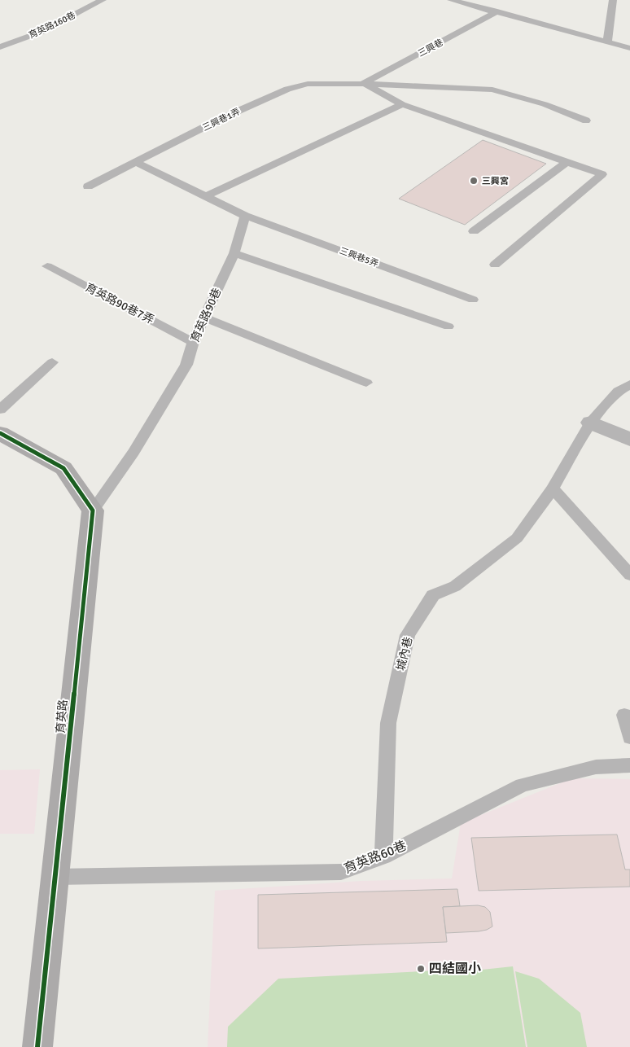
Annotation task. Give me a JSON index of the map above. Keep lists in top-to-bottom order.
{
  "streets": {
    "street": ["育英路"],
    "lane": [
      "育英路160巷",
      "三興巷",
      "三興巷1弄",
      "三興巷5弄",
      "育英路90巷7弄",
      "育英路90巷",
      "城內巷",
      "育英路60巷"
    ]
  },
  "crossings": [
    ["三興巷", "三興巷1弄"],
    ["三興巷5弄", "育英路90巷"],
    ["育英路90巷7弄", "育英路90巷"],
    ["育英路90巷", "育英路"],
    ["城內巷", "育英路60巷"],
    ["育英路", "育英路60巷"]
  ],
  "places": ["三興宮", "四結國小"]
}
